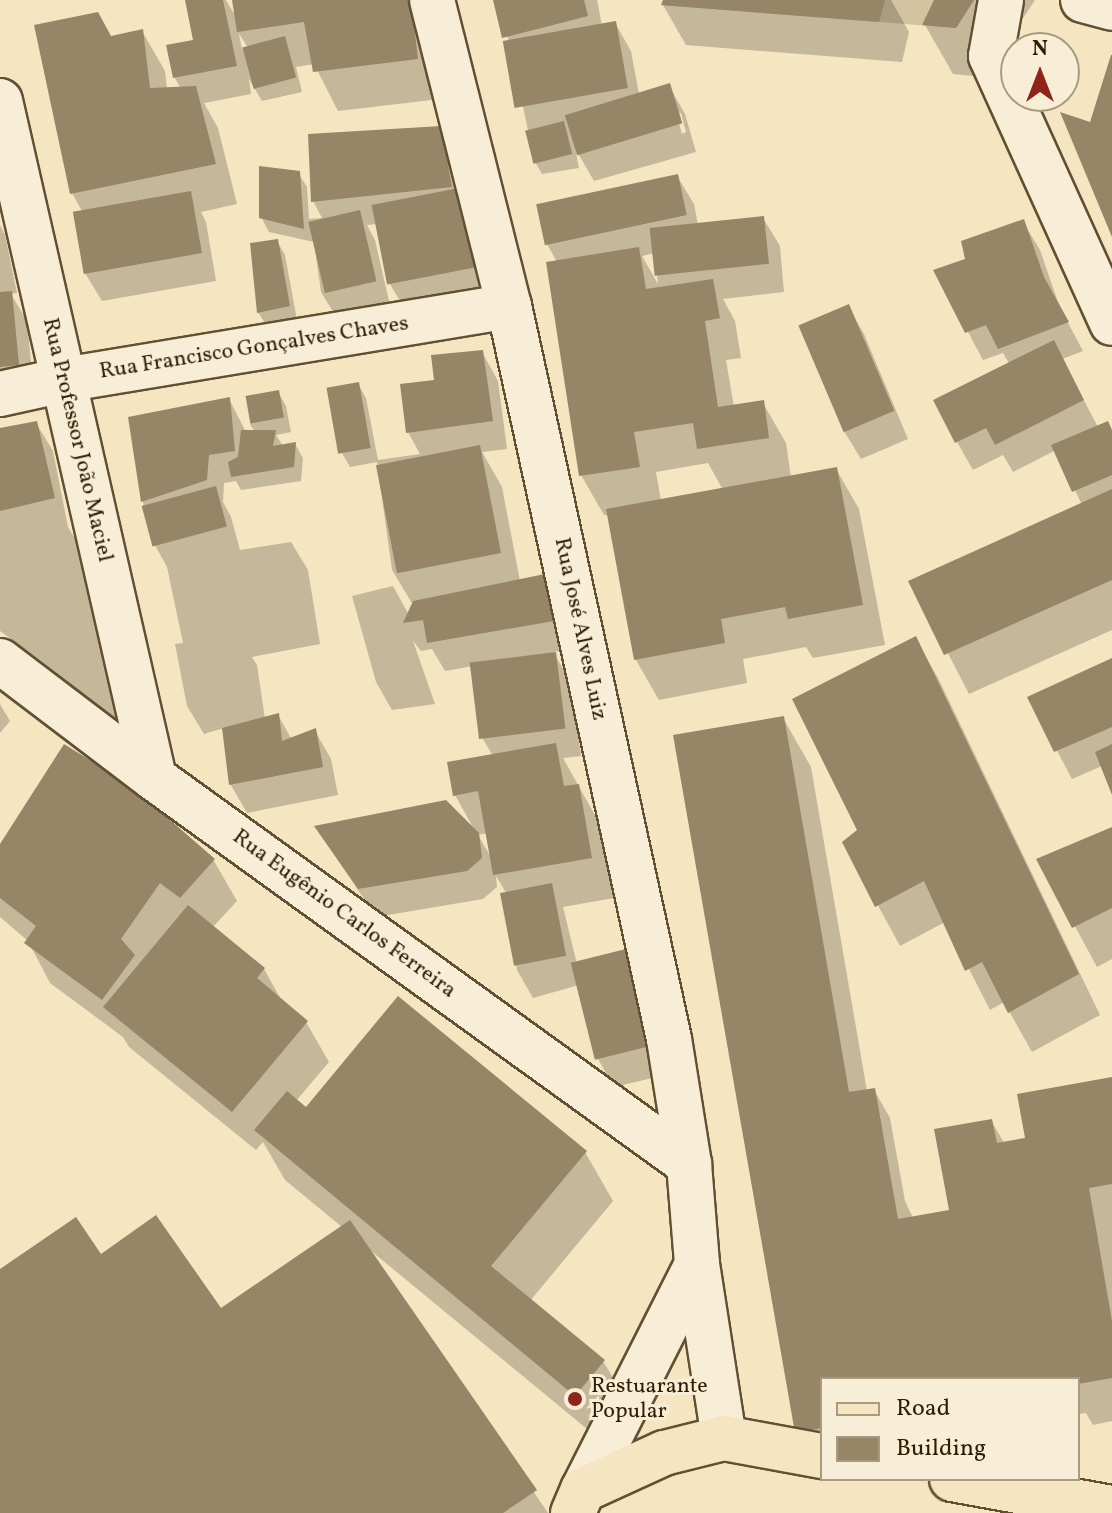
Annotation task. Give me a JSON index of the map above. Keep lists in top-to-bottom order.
{
  "streets": {
    "street": [
      "Rua Francisco Gonçalves Chaves",
      "Rua Professor João Maciel",
      "Rua José Alves Luiz",
      "Rua Eugênio Carlos Ferreira"
    ]
  },
  "crossings": [
    ["Rua Francisco Gonçalves Chaves", "Rua Professor João Maciel"],
    ["Rua Francisco Gonçalves Chaves", "Rua José Alves Luiz"],
    ["Rua Professor João Maciel", "Rua Eugênio Carlos Ferreira"],
    ["Rua José Alves Luiz", "Rua Eugênio Carlos Ferreira"]
  ],
  "places": ["Restuarante Popular"],
  "legend": ["Road", "Building"],
  "north": "top"
}
